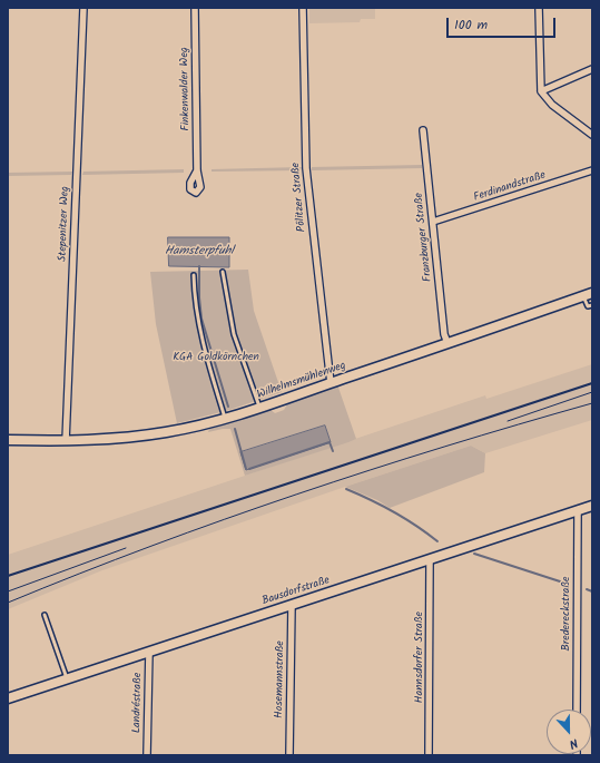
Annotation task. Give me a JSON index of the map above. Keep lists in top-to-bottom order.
{
  "streets": {
    "street": [
      "Finkenwalder Weg",
      "Ferdinandstraße",
      "Pölitzer Straße",
      "Stepenitzer Weg",
      "Franzburger Straße",
      "Wilhelmsmühlenweg",
      "Bausdorfstraße",
      "Bredereckstraße",
      "Hannsdorfer Straße",
      "Hosemannstraße",
      "Landréstraße"
    ]
  },
  "crossings": [
    ["Ferdinandstraße", "Franzburger Straße"],
    ["Pölitzer Straße", "Wilhelmsmühlenweg"],
    ["Stepenitzer Weg", "Wilhelmsmühlenweg"],
    ["Franzburger Straße", "Wilhelmsmühlenweg"],
    ["Bausdorfstraße", "Bredereckstraße"],
    ["Bausdorfstraße", "Hannsdorfer Straße"],
    ["Bausdorfstraße", "Hosemannstraße"],
    ["Bausdorfstraße", "Landréstraße"]
  ],
  "water": ["Hamsterpfuhl"],
  "parks": ["KGA Goldkörnchen"],
  "scale_bar": "100 m",
  "north": "bottom"
}
